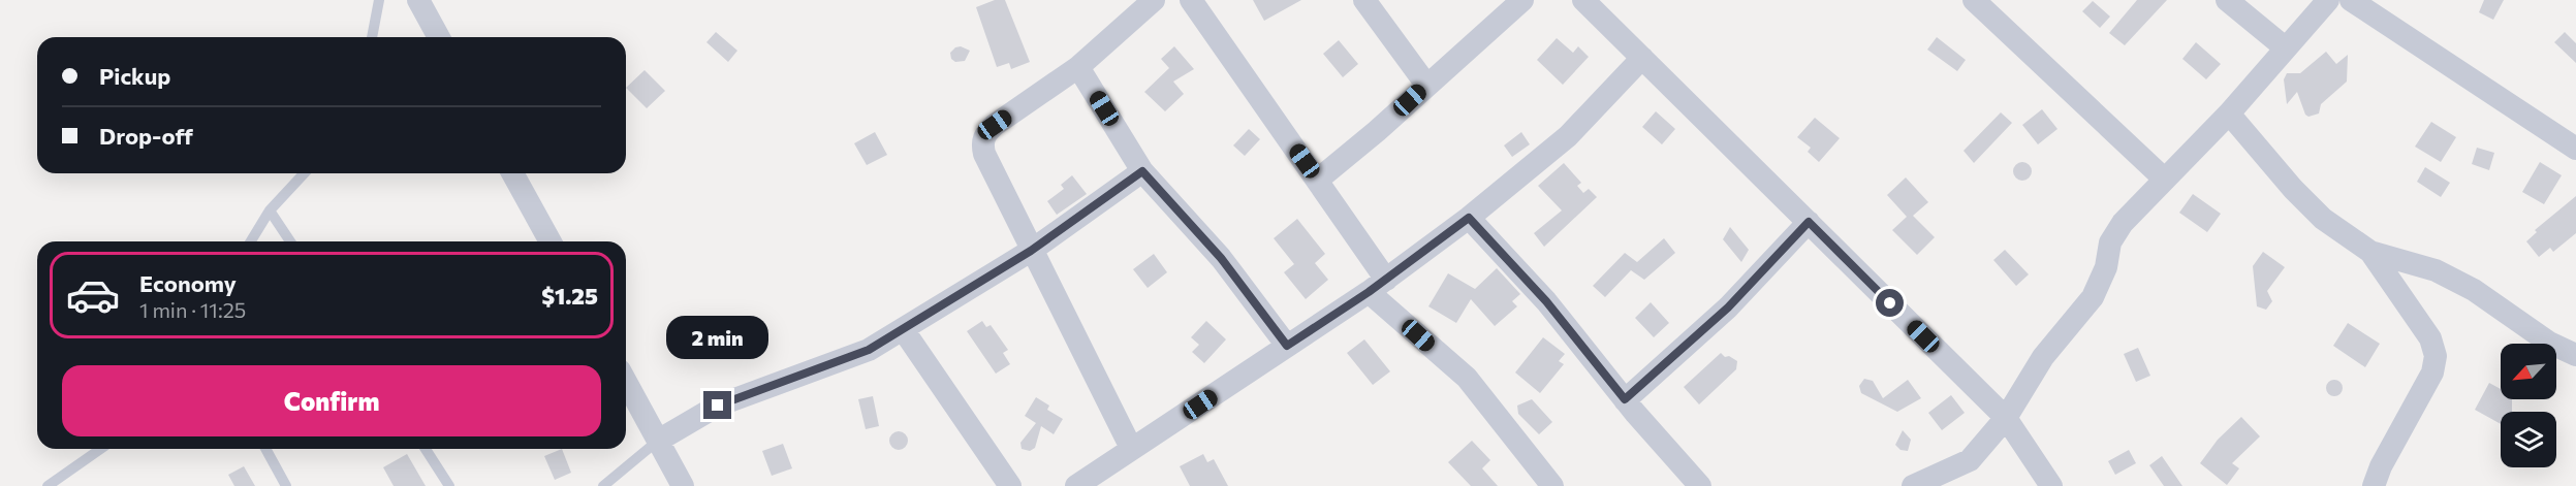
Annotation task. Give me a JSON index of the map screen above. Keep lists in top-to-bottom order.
{
  "north": "bottom left",
  "page": {
    "banner": ["Pickup", "Drop-off"],
    "list": [
      {
        "name": "Economy",
        "note": "1 min · 11:25",
        "value": "$1.25"
      }
    ],
    "bubble": "2 min",
    "buttons": "Confirm"
  }
}
